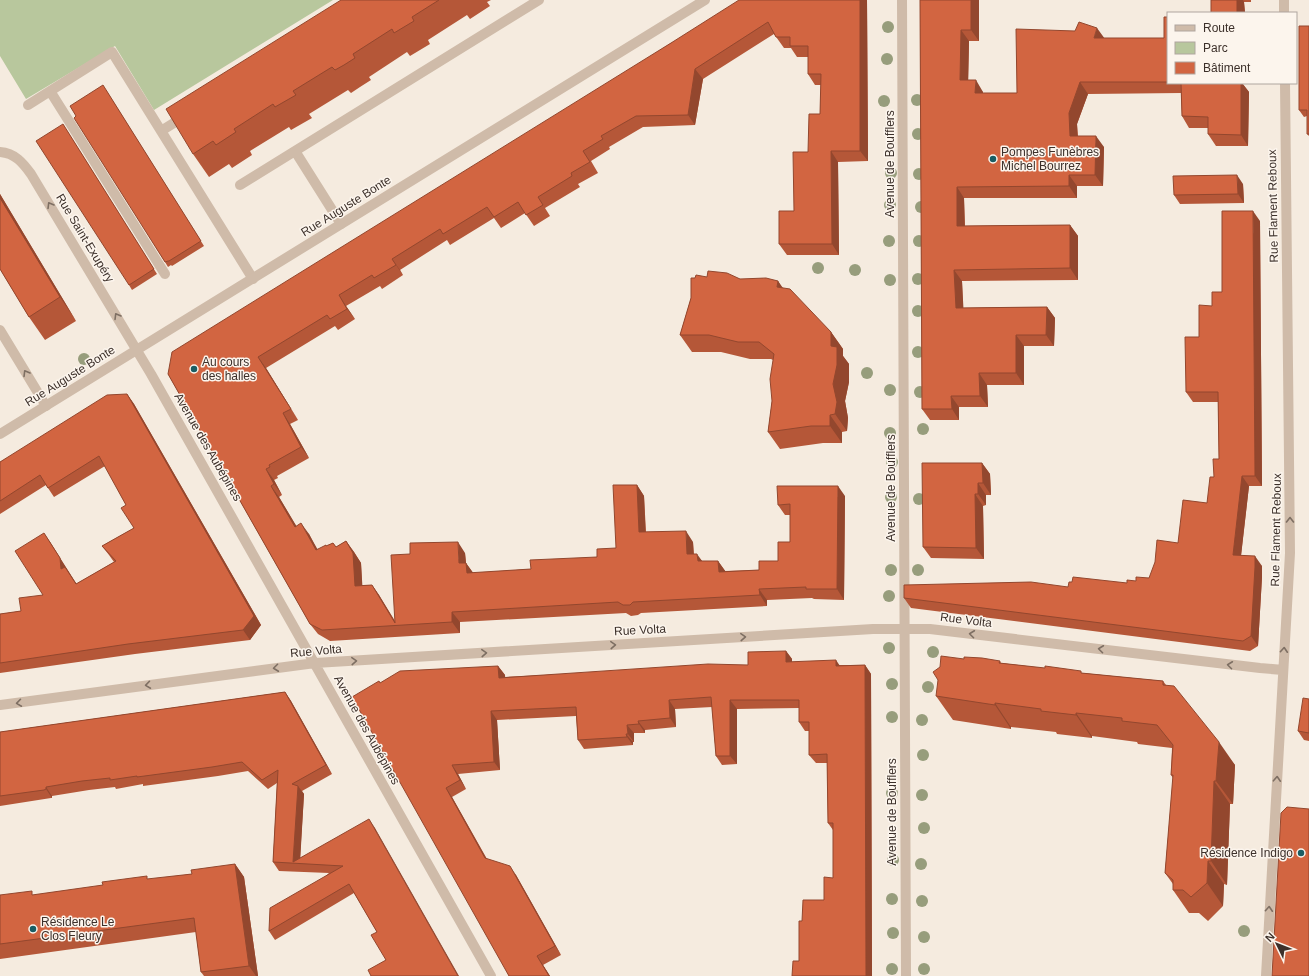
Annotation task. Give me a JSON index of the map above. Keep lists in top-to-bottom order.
{
  "streets": {
    "street": [
      "Avenue de Boufflers",
      "Rue Auguste Bonte",
      "Rue Flament Reboux",
      "Rue Saint-Exupéry",
      "Avenue des Aubépines",
      "Rue Volta"
    ]
  },
  "crossings": [
    ["Avenue de Boufflers", "Rue Volta"],
    ["Rue Auguste Bonte", "Rue Saint-Exupéry"],
    ["Rue Auguste Bonte", "Avenue des Aubépines"],
    ["Rue Flament Reboux", "Rue Volta"],
    ["Rue Saint-Exupéry", "Avenue des Aubépines"],
    ["Avenue des Aubépines", "Rue Volta"]
  ],
  "one_way": ["Rue Flament Reboux"],
  "places": [
    "Pompes Funèbres Michel Bourrez",
    "Au cours des halles",
    "Résidence Indigo",
    "Résidence Le Clos Fleury"
  ],
  "legend": ["Route", "Parc", "Bâtiment"],
  "north": "top left"
}
